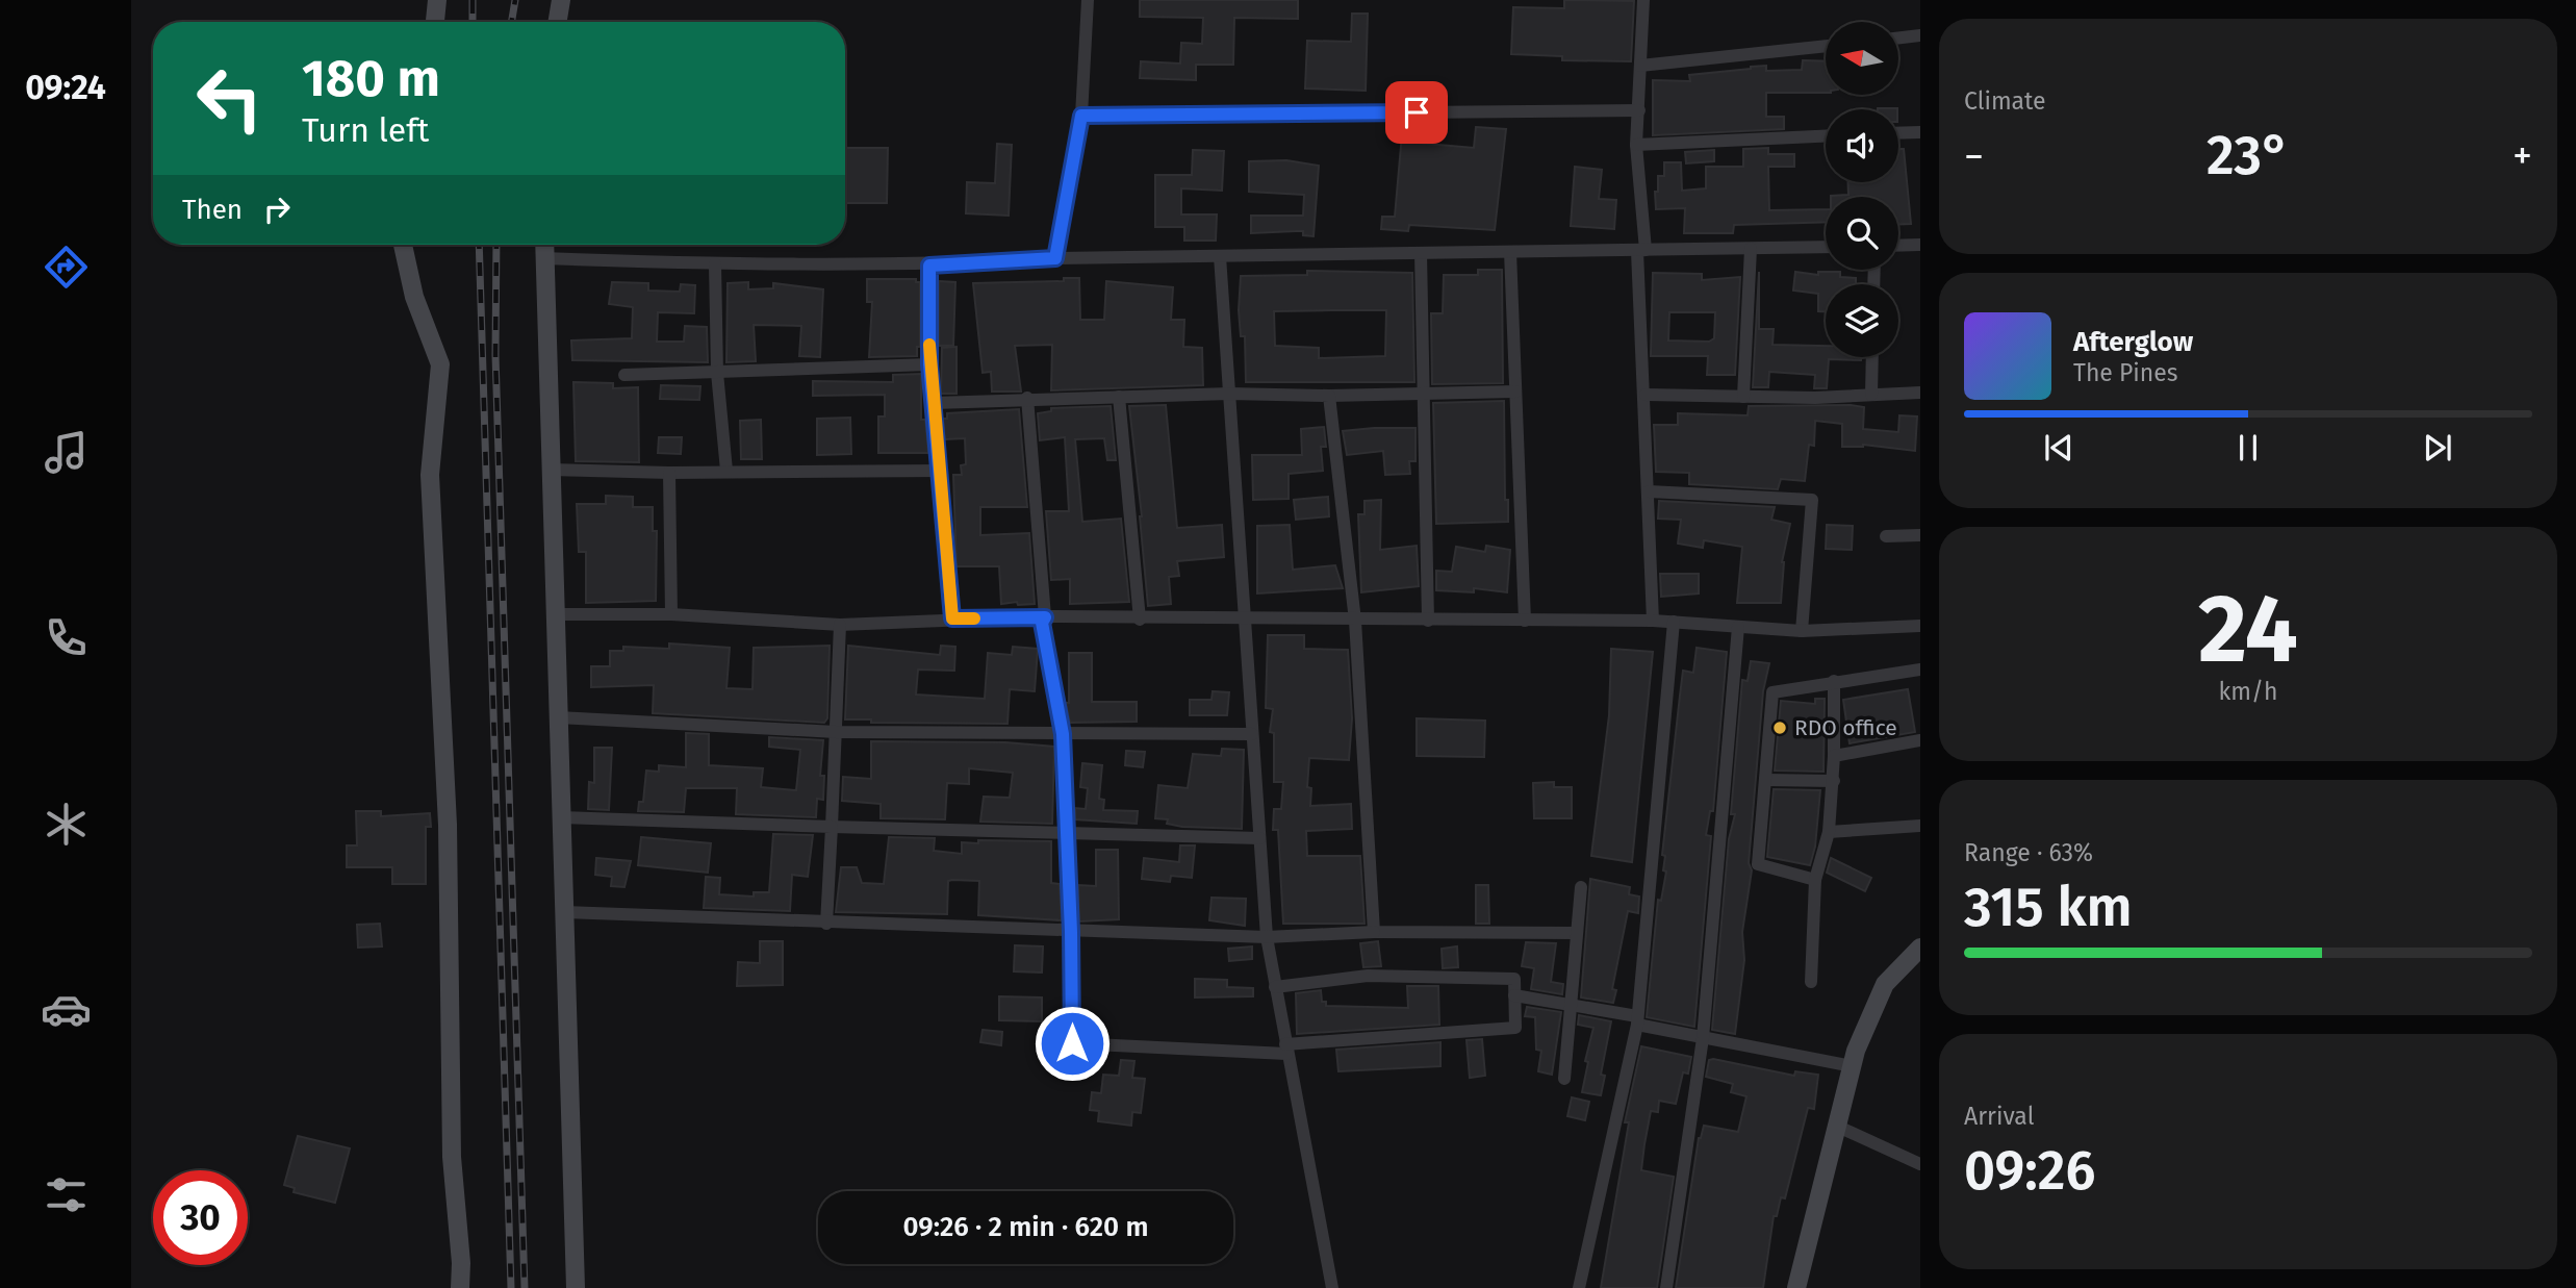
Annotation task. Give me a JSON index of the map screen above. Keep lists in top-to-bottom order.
{
  "places": ["RDO office"],
  "north": "left",
  "page": {
    "tabs": "09:24",
    "tile": [
      "Climate",
      ["24", "km/h"],
      ["Range · 63%", "315 km"],
      ["Arrival", "09:26"]
    ],
    "turn": ["180 m", "Turn left"],
    "heat": ["−", "23°", "+"],
    "then": "Then",
    "song": ["Afterglow", "The Pines"],
    "limit": "30",
    "trip": "09:26 · 2 min · 620 m"
  }
}
